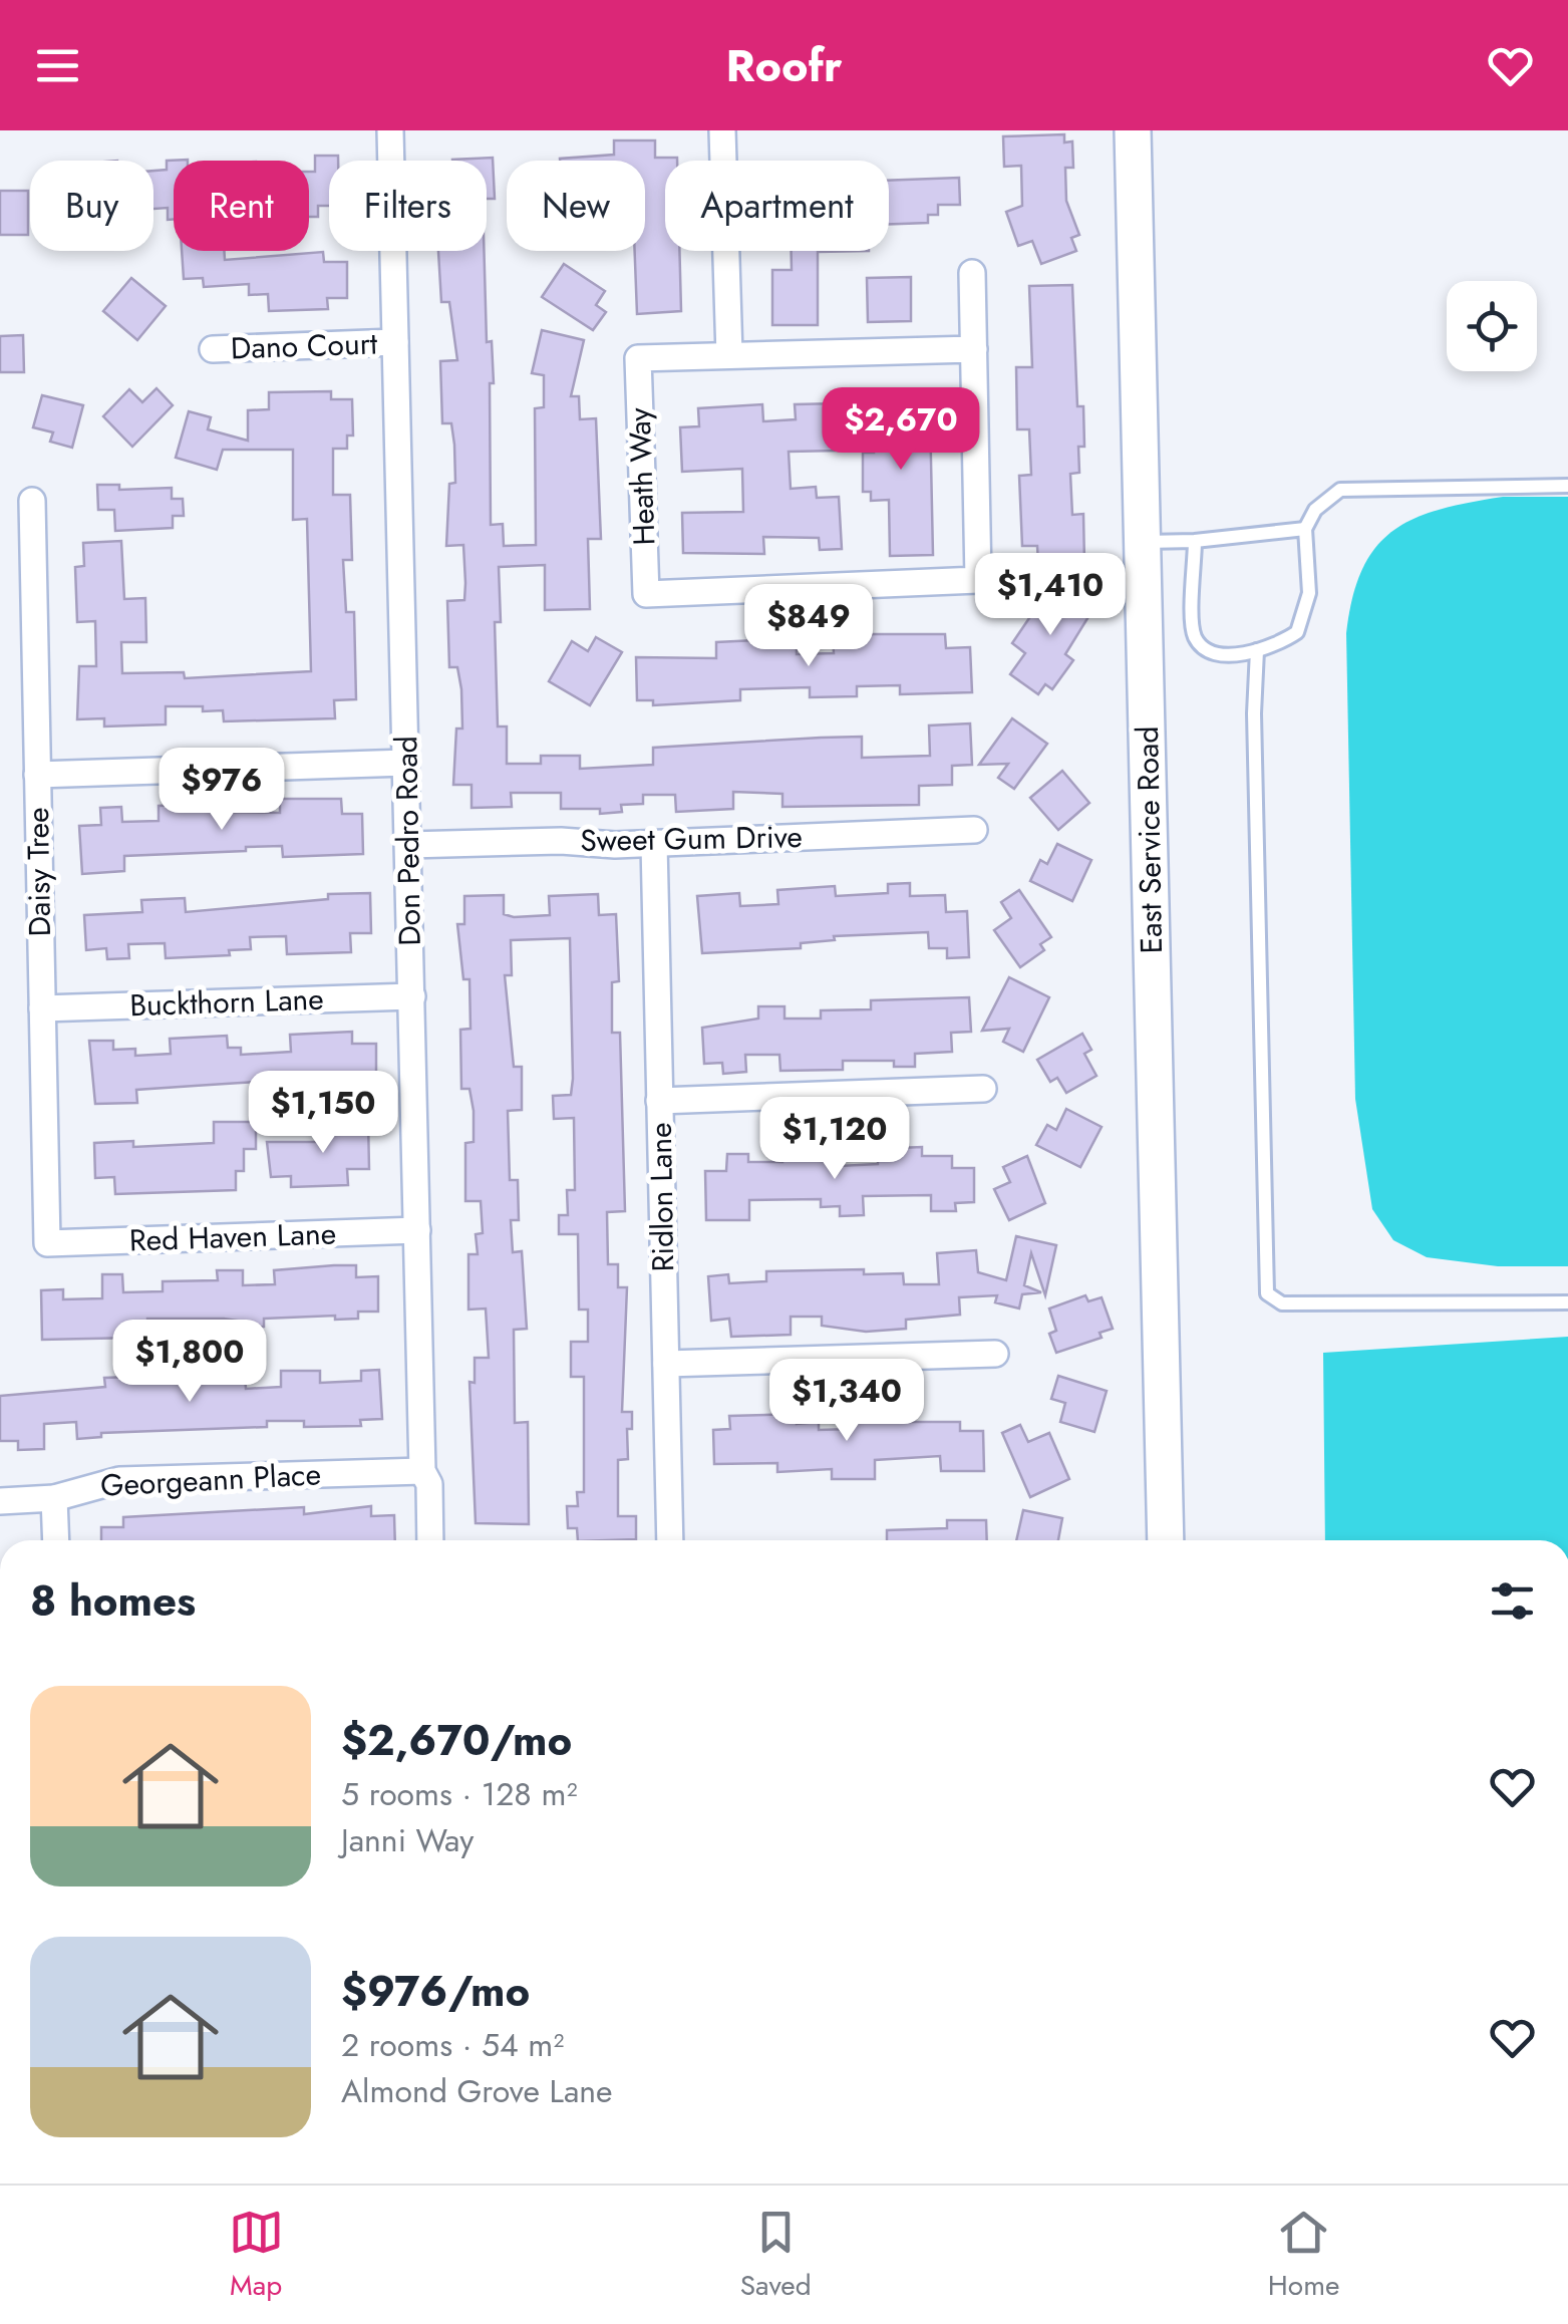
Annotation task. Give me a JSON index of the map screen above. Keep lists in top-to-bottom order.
{
  "streets": {
    "street": [
      "Dano Court",
      "Heath Way",
      "Sweet Gum Drive",
      "East Service Road",
      "Don Pedro Road",
      "Daisy Tree",
      "Buckthorn Lane",
      "Ridlon Lane",
      "Red Haven Lane",
      "Georgeann Place"
    ]
  },
  "crossings": [
    ["Dano Court", "Don Pedro Road"],
    ["Sweet Gum Drive", "Don Pedro Road"],
    ["Sweet Gum Drive", "Ridlon Lane"],
    ["Don Pedro Road", "Buckthorn Lane"],
    ["Don Pedro Road", "Red Haven Lane"],
    ["Don Pedro Road", "Georgeann Place"],
    ["Daisy Tree", "Buckthorn Lane"],
    ["Daisy Tree", "Red Haven Lane"]
  ],
  "page": {
    "header": "Roofr",
    "chip": [
      "Buy",
      "Rent",
      "Filters",
      "New",
      "Apartment"
    ],
    "price": [
      "$2,670",
      "$1,410",
      "$849",
      "$976",
      "$1,150",
      "$1,120",
      "$1,800",
      "$1,340"
    ],
    "heading": "8 homes",
    "list": [
      {
        "name": "$2,670/mo",
        "note": "5 rooms · 128 m² · Janni Way"
      },
      {
        "name": "$976/mo",
        "note": "2 rooms · 54 m² · Almond Grove Lane"
      }
    ],
    "tabs": ["Map", "Saved", "Home"]
  }
}
